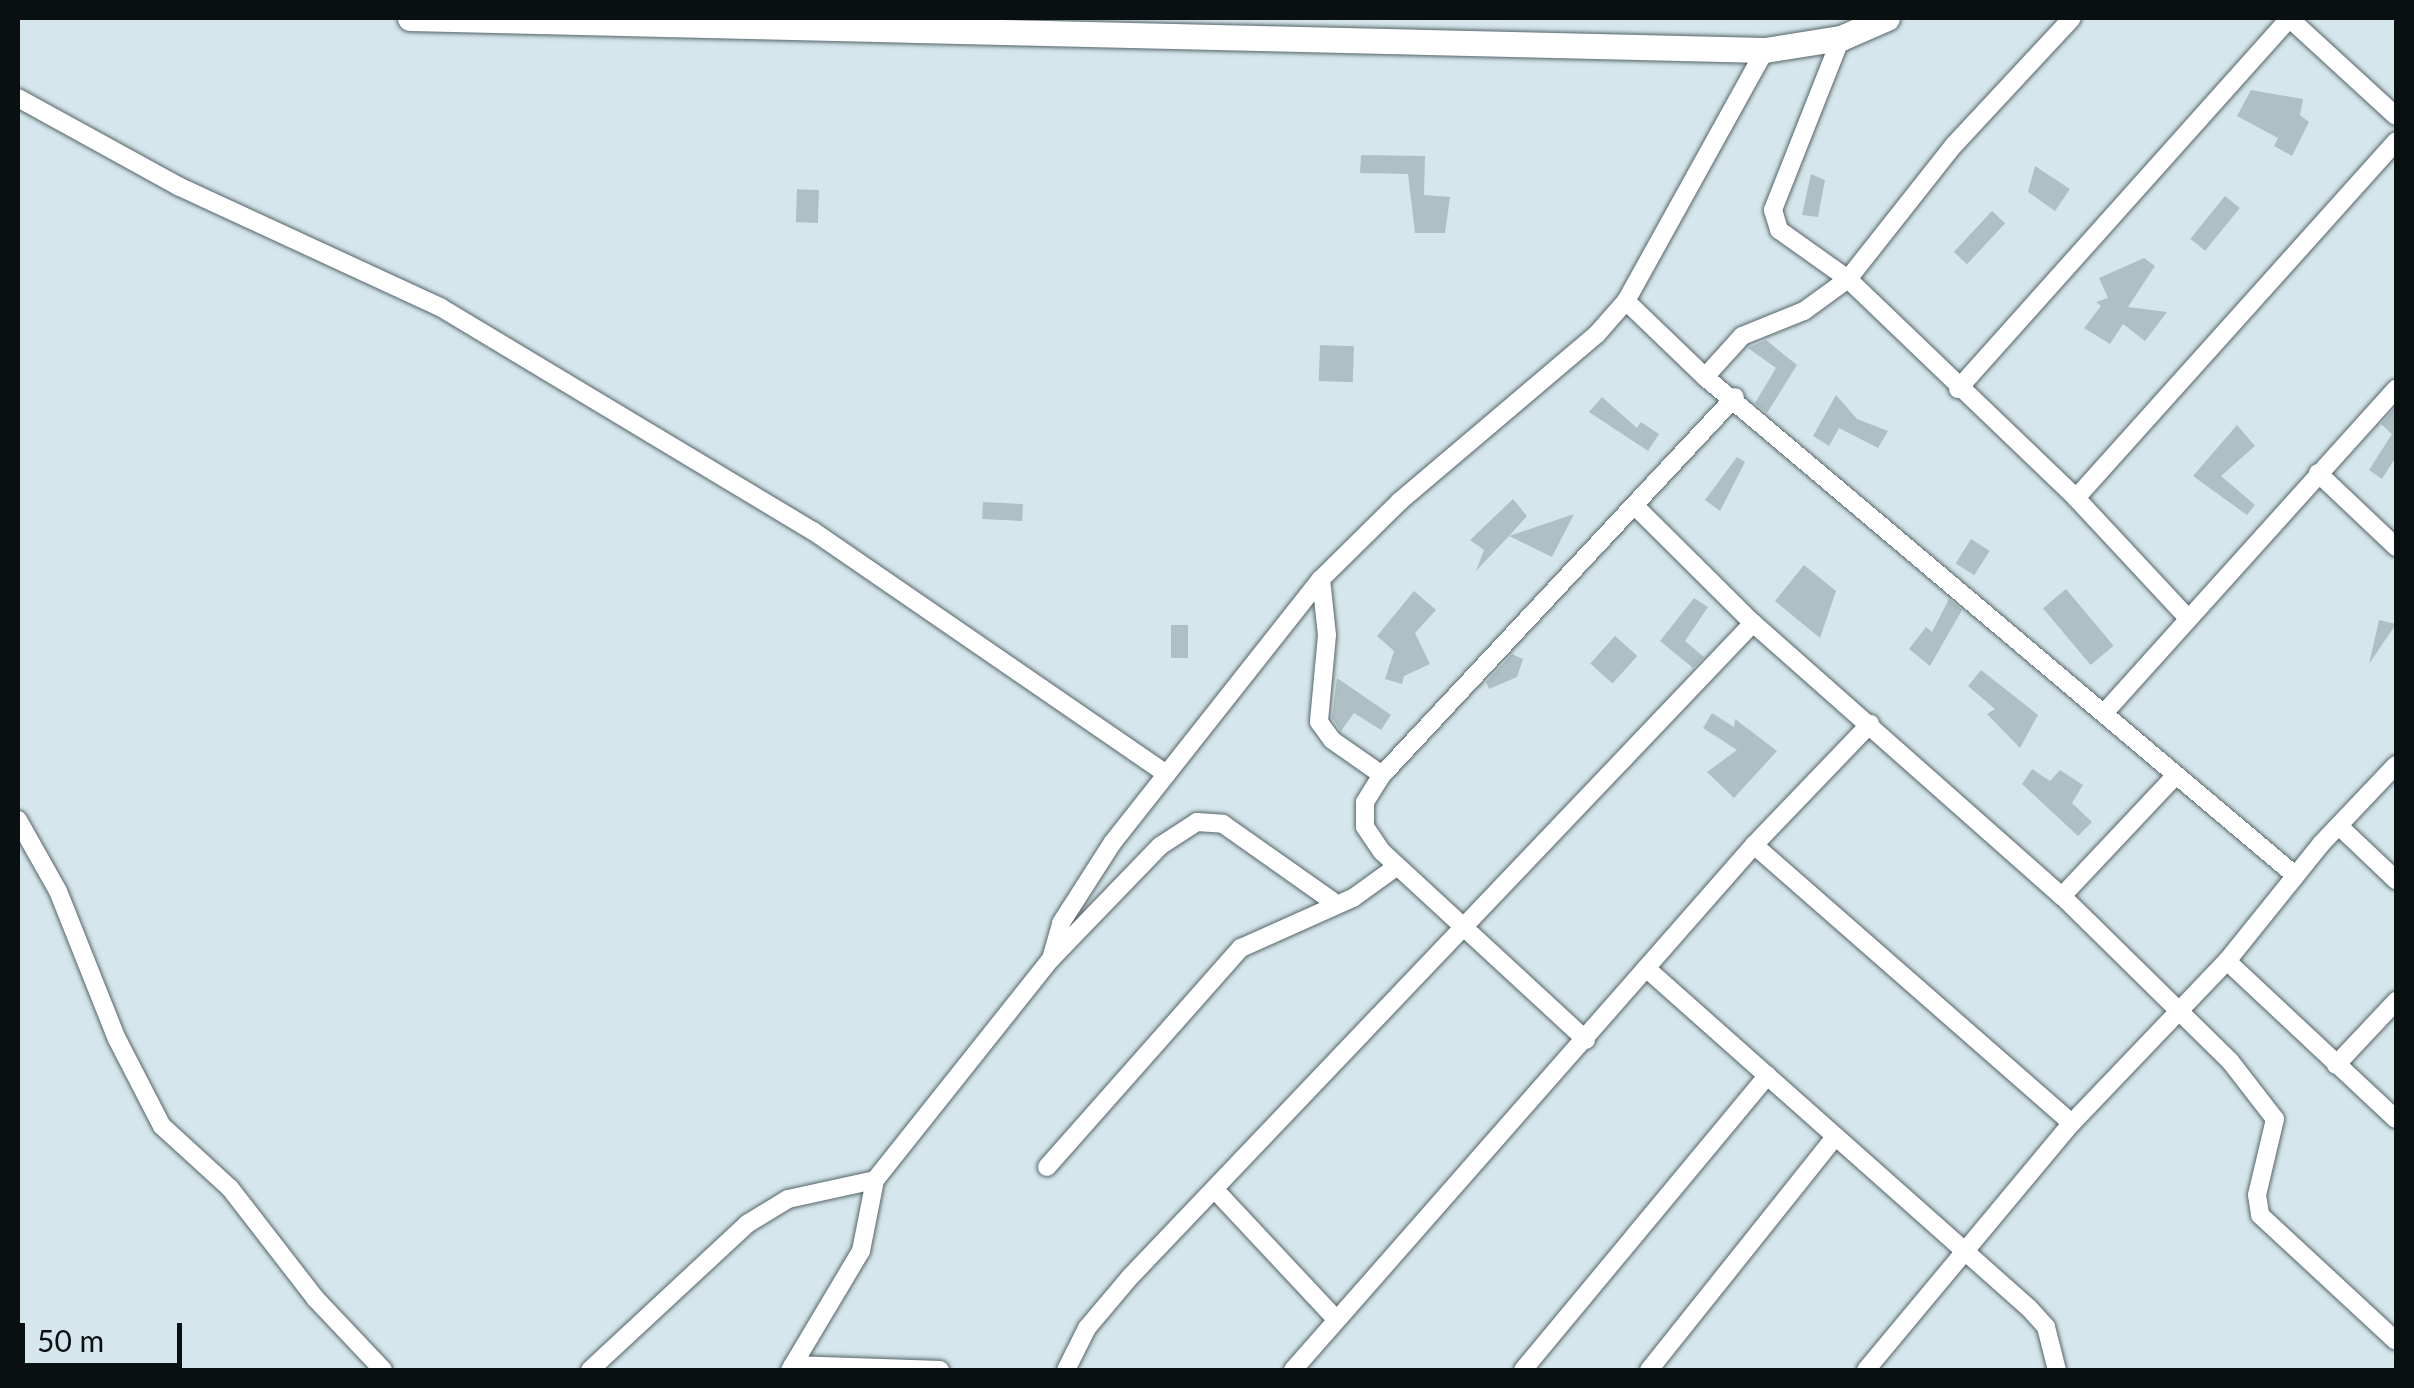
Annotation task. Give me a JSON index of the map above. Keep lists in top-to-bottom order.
{
  "scale_bar": "50 m"
}
